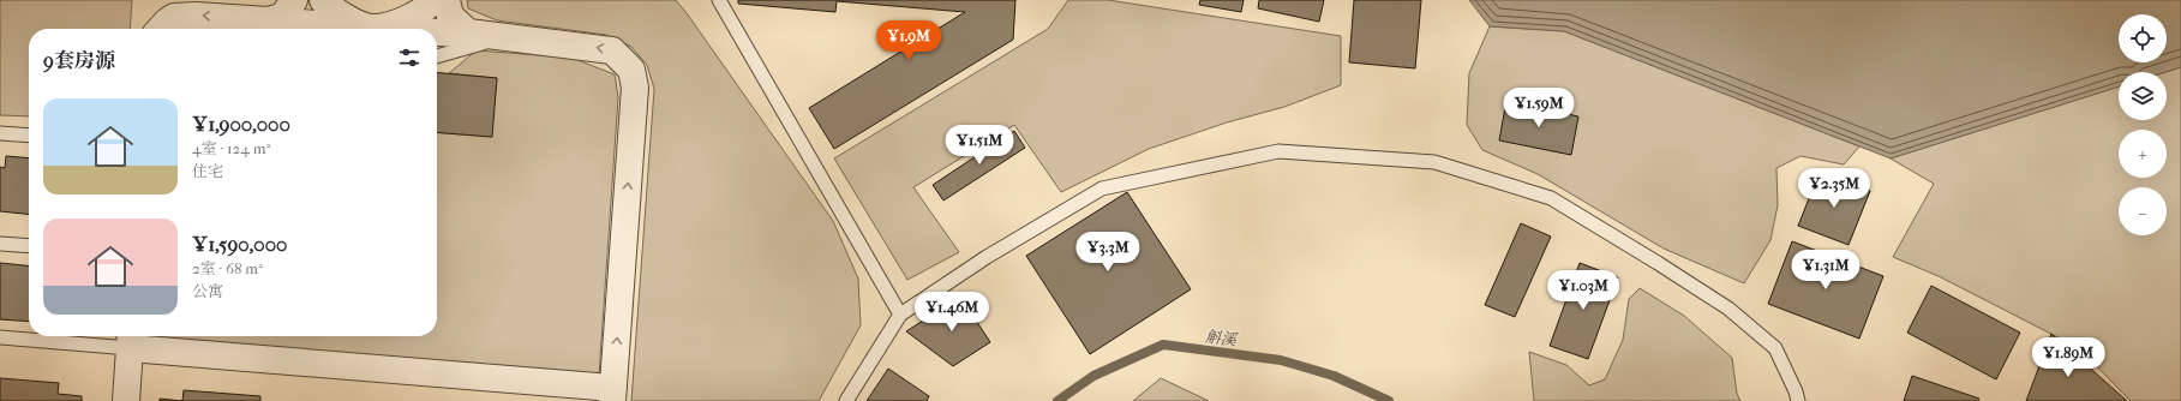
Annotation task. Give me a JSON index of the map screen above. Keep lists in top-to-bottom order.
{
  "water": ["斛溪"],
  "page": {
    "map_buttons": ["+", "−"],
    "price": [
      "¥1.9M",
      "¥1.59M",
      "¥1.51M",
      "¥2.35M",
      "¥3.3M",
      "¥1.31M",
      "¥1.03M",
      "¥1.46M",
      "¥1.89M"
    ],
    "heading": "9套房源",
    "list": [
      {
        "name": "¥1,900,000",
        "note": "4室 · 124 m² · 住宅"
      },
      {
        "name": "¥1,590,000",
        "note": "2室 · 68 m² · 公寓"
      }
    ]
  }
}
